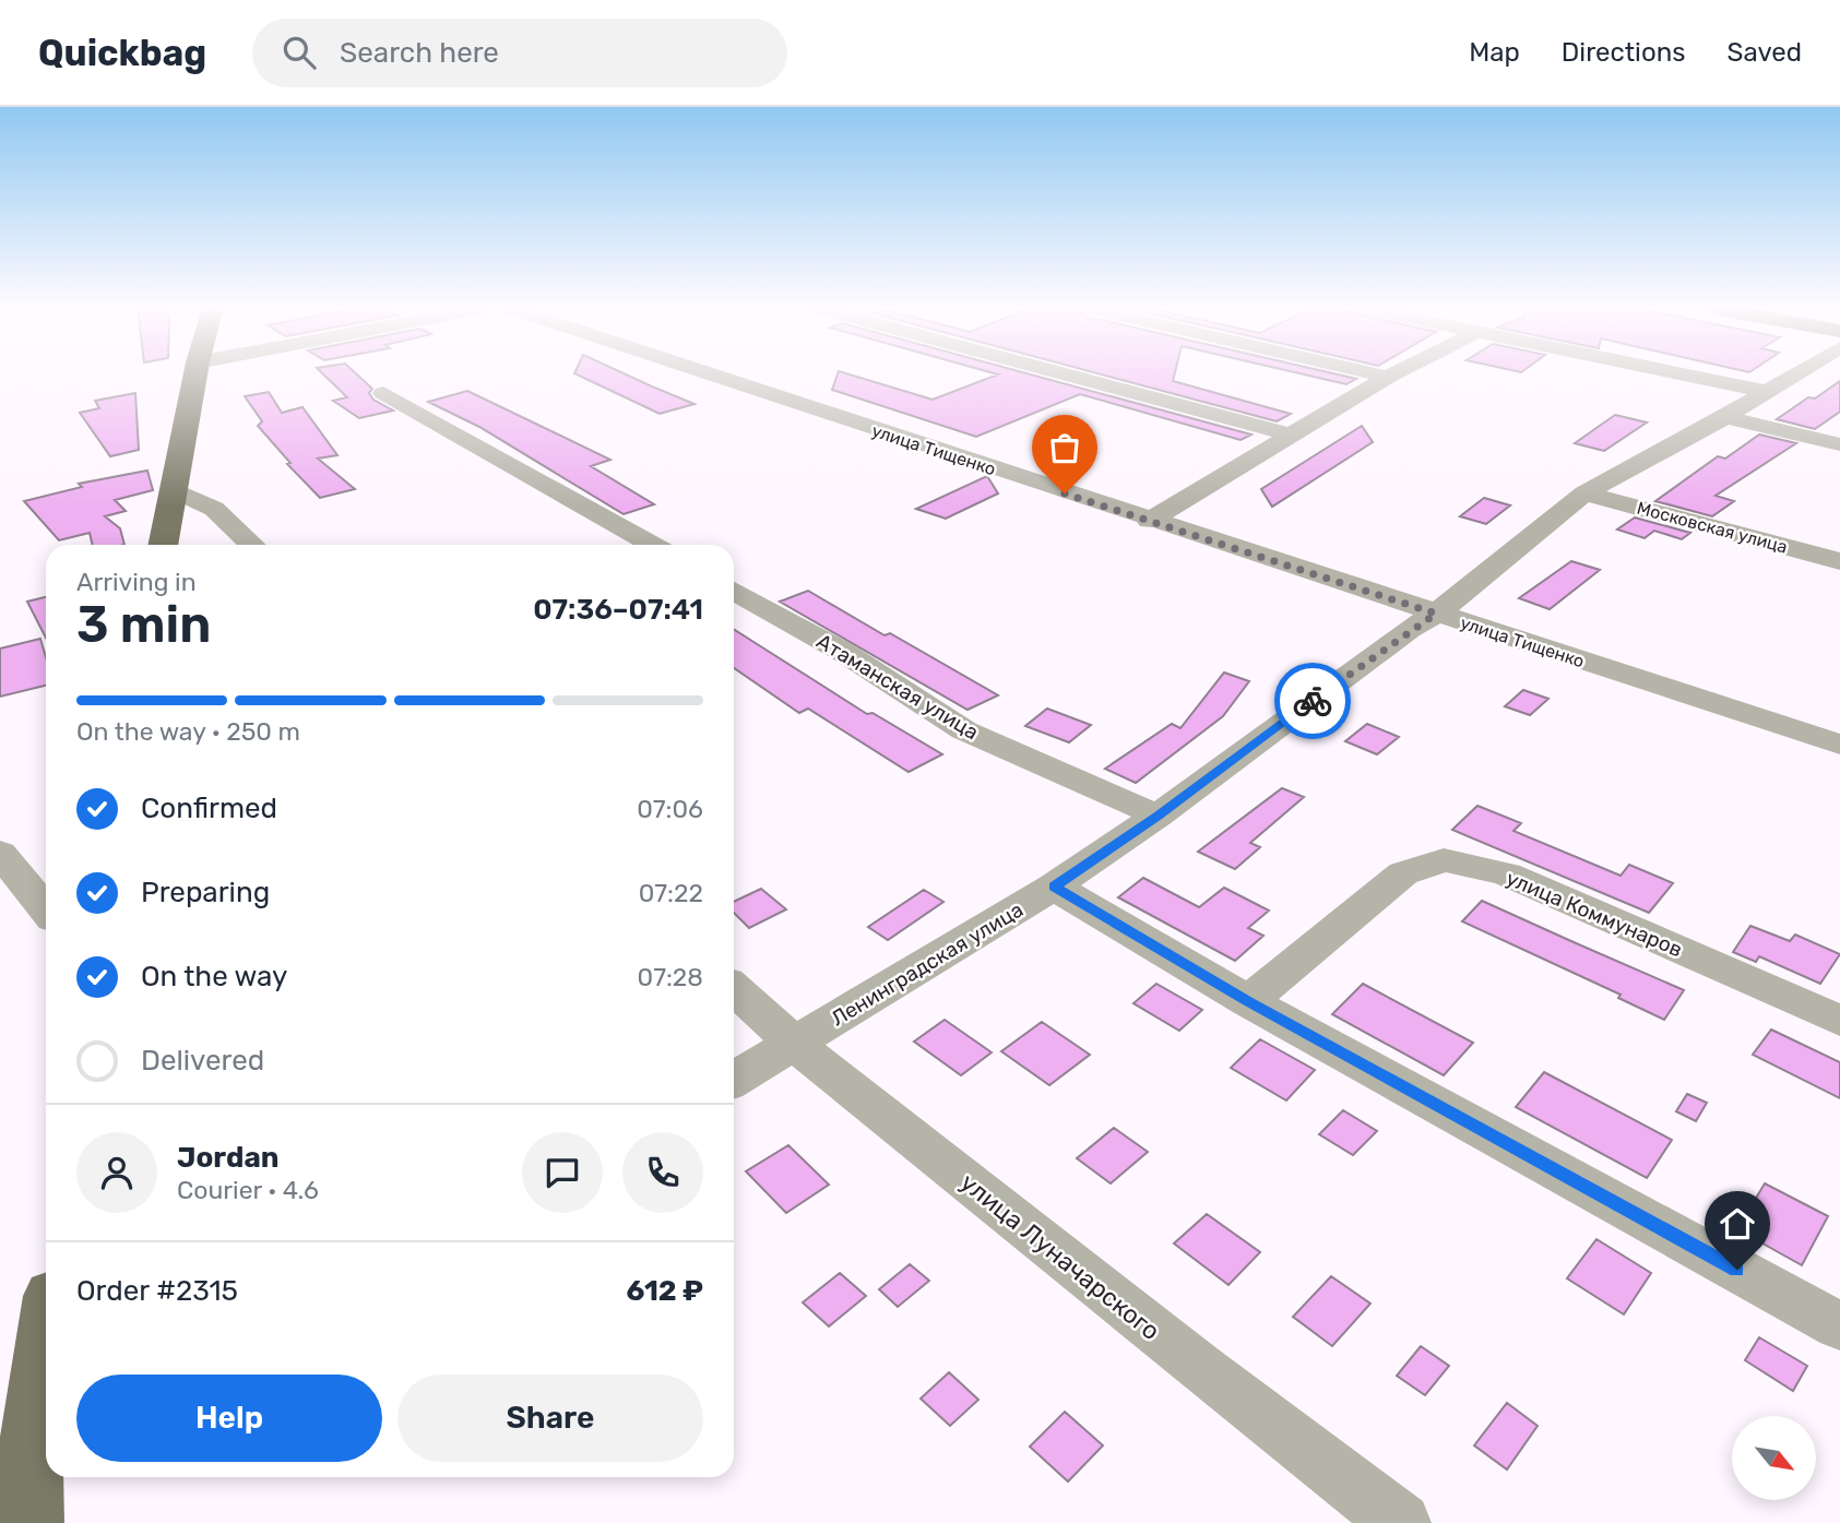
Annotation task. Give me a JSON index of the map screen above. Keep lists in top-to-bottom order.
{
  "streets": {
    "street": [
      "улица Тищенко",
      "Московская улица",
      "Атаманская улица",
      "улица Коммунаров",
      "Ленинградская улица",
      "улица Луначарского"
    ]
  },
  "crossings": [
    ["улица Тищенко", "Ленинградская улица"],
    ["Московская улица", "Ленинградская улица"],
    ["Атаманская улица", "Ленинградская улица"],
    ["Ленинградская улица", "улица Луначарского"]
  ],
  "north": "bottom right",
  "page": {
    "header": "Quickbag",
    "search": "Search here",
    "nav": ["Map", "Directions", "Saved"],
    "heading": ["3 min", "Arriving in", "07:36–07:41"],
    "panel": [
      "Jordan",
      "Courier · 4.6",
      "Order #2315",
      "612 ₽"
    ],
    "bar": "On the way · 250 m",
    "list": [
      ["Confirmed", "07:06"],
      ["Preparing", "07:22"],
      ["On the way", "07:28"],
      "Delivered"
    ],
    "buttons": ["Help", "Share"]
  }
}
